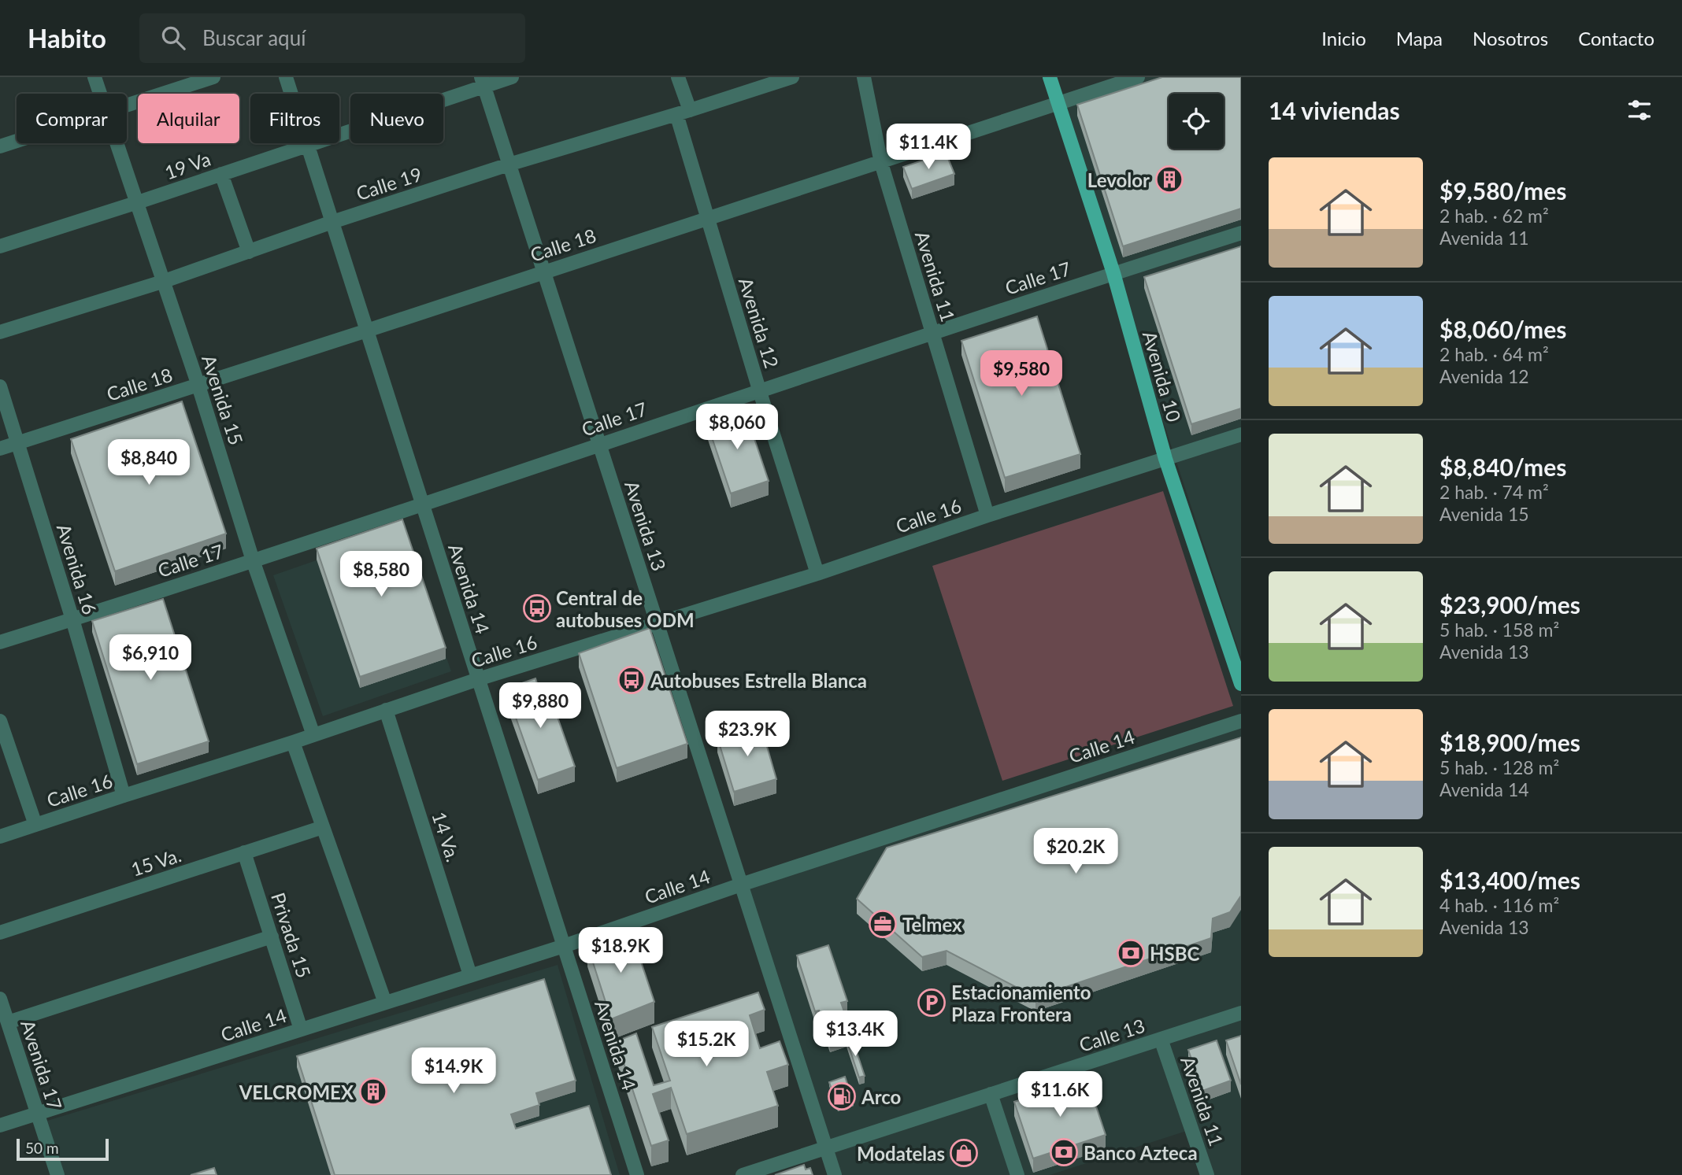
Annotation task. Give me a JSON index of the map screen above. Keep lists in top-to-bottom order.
{
  "streets": {
    "main road": ["Avenida 10"],
    "street": [
      "19 Va",
      "Calle 19",
      "Calle 18",
      "Avenida 11",
      "Calle 17",
      "Avenida 12",
      "Avenida 15",
      "Calle 16",
      "Avenida 13",
      "Avenida 16",
      "Avenida 14",
      "Calle 14",
      "14 Va.",
      "15 Va.",
      "Privada 15",
      "Calle 13",
      "Avenida 17"
    ]
  },
  "crossings": [
    ["19 Va", "Avenida 15"],
    ["19 Va", "Avenida 13"],
    ["19 Va", "Avenida 14"],
    ["Calle 19", "Avenida 12"],
    ["Calle 19", "Avenida 15"],
    ["Calle 19", "Avenida 13"],
    ["Calle 19", "Avenida 14"],
    ["Calle 18", "Avenida 11"],
    ["Calle 18", "Avenida 12"],
    ["Calle 18", "Avenida 10"],
    ["Calle 18", "Avenida 15"],
    ["Calle 18", "Avenida 13"],
    ["Calle 18", "Avenida 16"],
    ["Calle 18", "Avenida 14"],
    ["Avenida 11", "Calle 17"],
    ["Avenida 11", "Calle 16"],
    ["Avenida 11", "Calle 13"],
    ["Calle 17", "Avenida 12"],
    ["Calle 17", "Avenida 10"],
    ["Calle 17", "Avenida 15"],
    ["Calle 17", "Avenida 13"],
    ["Calle 17", "Avenida 16"],
    ["Calle 17", "Avenida 14"],
    ["Avenida 12", "Calle 16"],
    ["Avenida 10", "Calle 16"],
    ["Avenida 15", "Calle 16"],
    ["Calle 16", "Avenida 13"],
    ["Calle 16", "Avenida 16"],
    ["Calle 16", "Avenida 14"],
    ["Calle 16", "14 Va."],
    ["Avenida 13", "Calle 14"],
    ["Avenida 13", "Calle 13"],
    ["Avenida 14", "Calle 14"],
    ["Calle 14", "14 Va."],
    ["Calle 14", "Privada 15"],
    ["Calle 14", "Avenida 17"],
    ["15 Va.", "Privada 15"]
  ],
  "places": {
    "building": ["Levolor", "VELCROMEX"],
    "bus stop": ["Central de autobuses ODM", "Autobuses Estrella Blanca"],
    "office": ["Telmex"],
    "bank": ["HSBC", "Banco Azteca"],
    "parking": ["Estacionamiento Plaza Frontera"],
    "fuel station": ["Arco"],
    "shop": ["Modatelas"]
  },
  "scale_bar": "50 m",
  "page": {
    "header": "Habito",
    "search": "Buscar aquí",
    "nav": [
      "Inicio",
      "Mapa",
      "Nosotros",
      "Contacto"
    ],
    "heading": "14 viviendas",
    "chip": [
      "Comprar",
      "Alquilar",
      "Filtros",
      "Nuevo"
    ],
    "price": [
      "$11.4K",
      "$9,580",
      "$8,060",
      "$8,840",
      "$8,580",
      "$6,910",
      "$9,880",
      "$23.9K",
      "$20.2K",
      "$18.9K",
      "$13.4K",
      "$15.2K",
      "$14.9K",
      "$11.6K"
    ],
    "list": [
      {
        "name": "$9,580/mes",
        "note": "2 hab. · 62 m² · Avenida 11"
      },
      {
        "name": "$8,060/mes",
        "note": "2 hab. · 64 m² · Avenida 12"
      },
      {
        "name": "$8,840/mes",
        "note": "2 hab. · 74 m² · Avenida 15"
      },
      {
        "name": "$23,900/mes",
        "note": "5 hab. · 158 m² · Avenida 13"
      },
      {
        "name": "$18,900/mes",
        "note": "5 hab. · 128 m² · Avenida 14"
      },
      {
        "name": "$13,400/mes",
        "note": "4 hab. · 116 m² · Avenida 13"
      }
    ],
    "scale": "50 m"
  }
}
